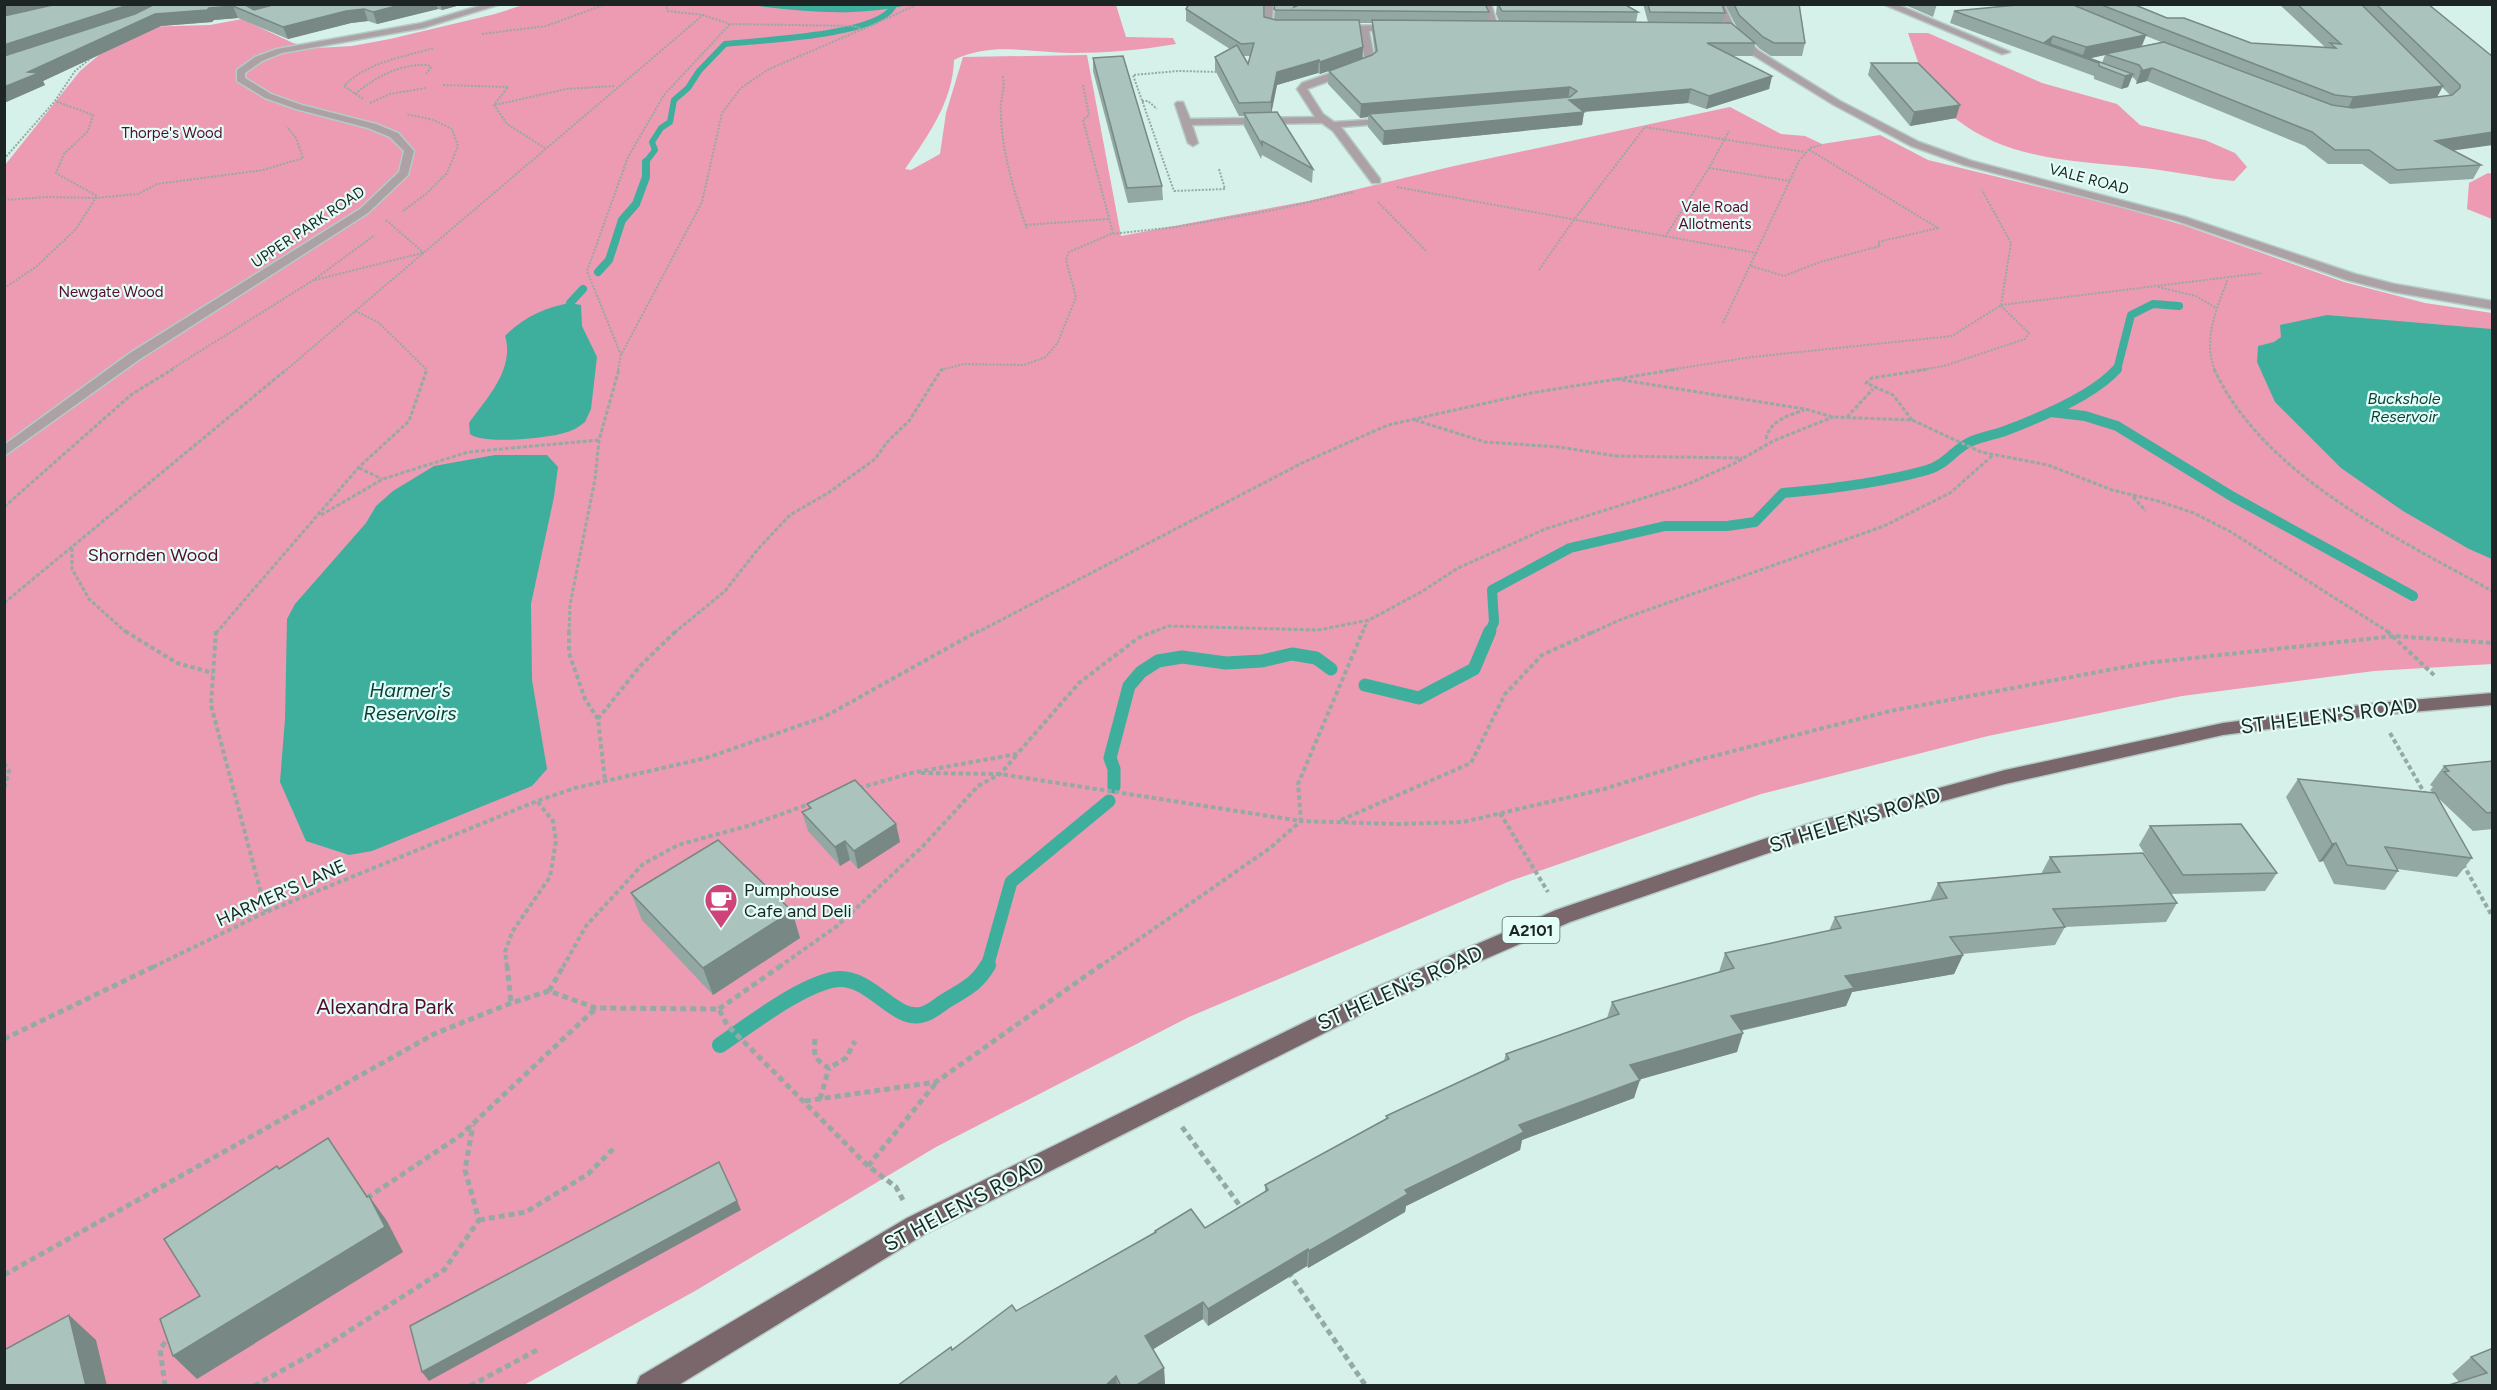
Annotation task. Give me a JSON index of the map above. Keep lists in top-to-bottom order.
{
  "streets": {
    "main road": ["ST HELEN'S ROAD", "A2101"],
    "street": ["VALE ROAD", "UPPER PARK ROAD"],
    "path": ["HARMER'S LANE"]
  },
  "water": ["Buckshole Reservoir", "Harmer's Reservoirs"],
  "parks": [
    "Thorpe's Wood",
    "Vale Road Allotments",
    "Newgate Wood",
    "Shornden Wood",
    "Alexandra Park"
  ],
  "places": {
    "cafe": ["Pumphouse Cafe and Deli"]
  }
}
